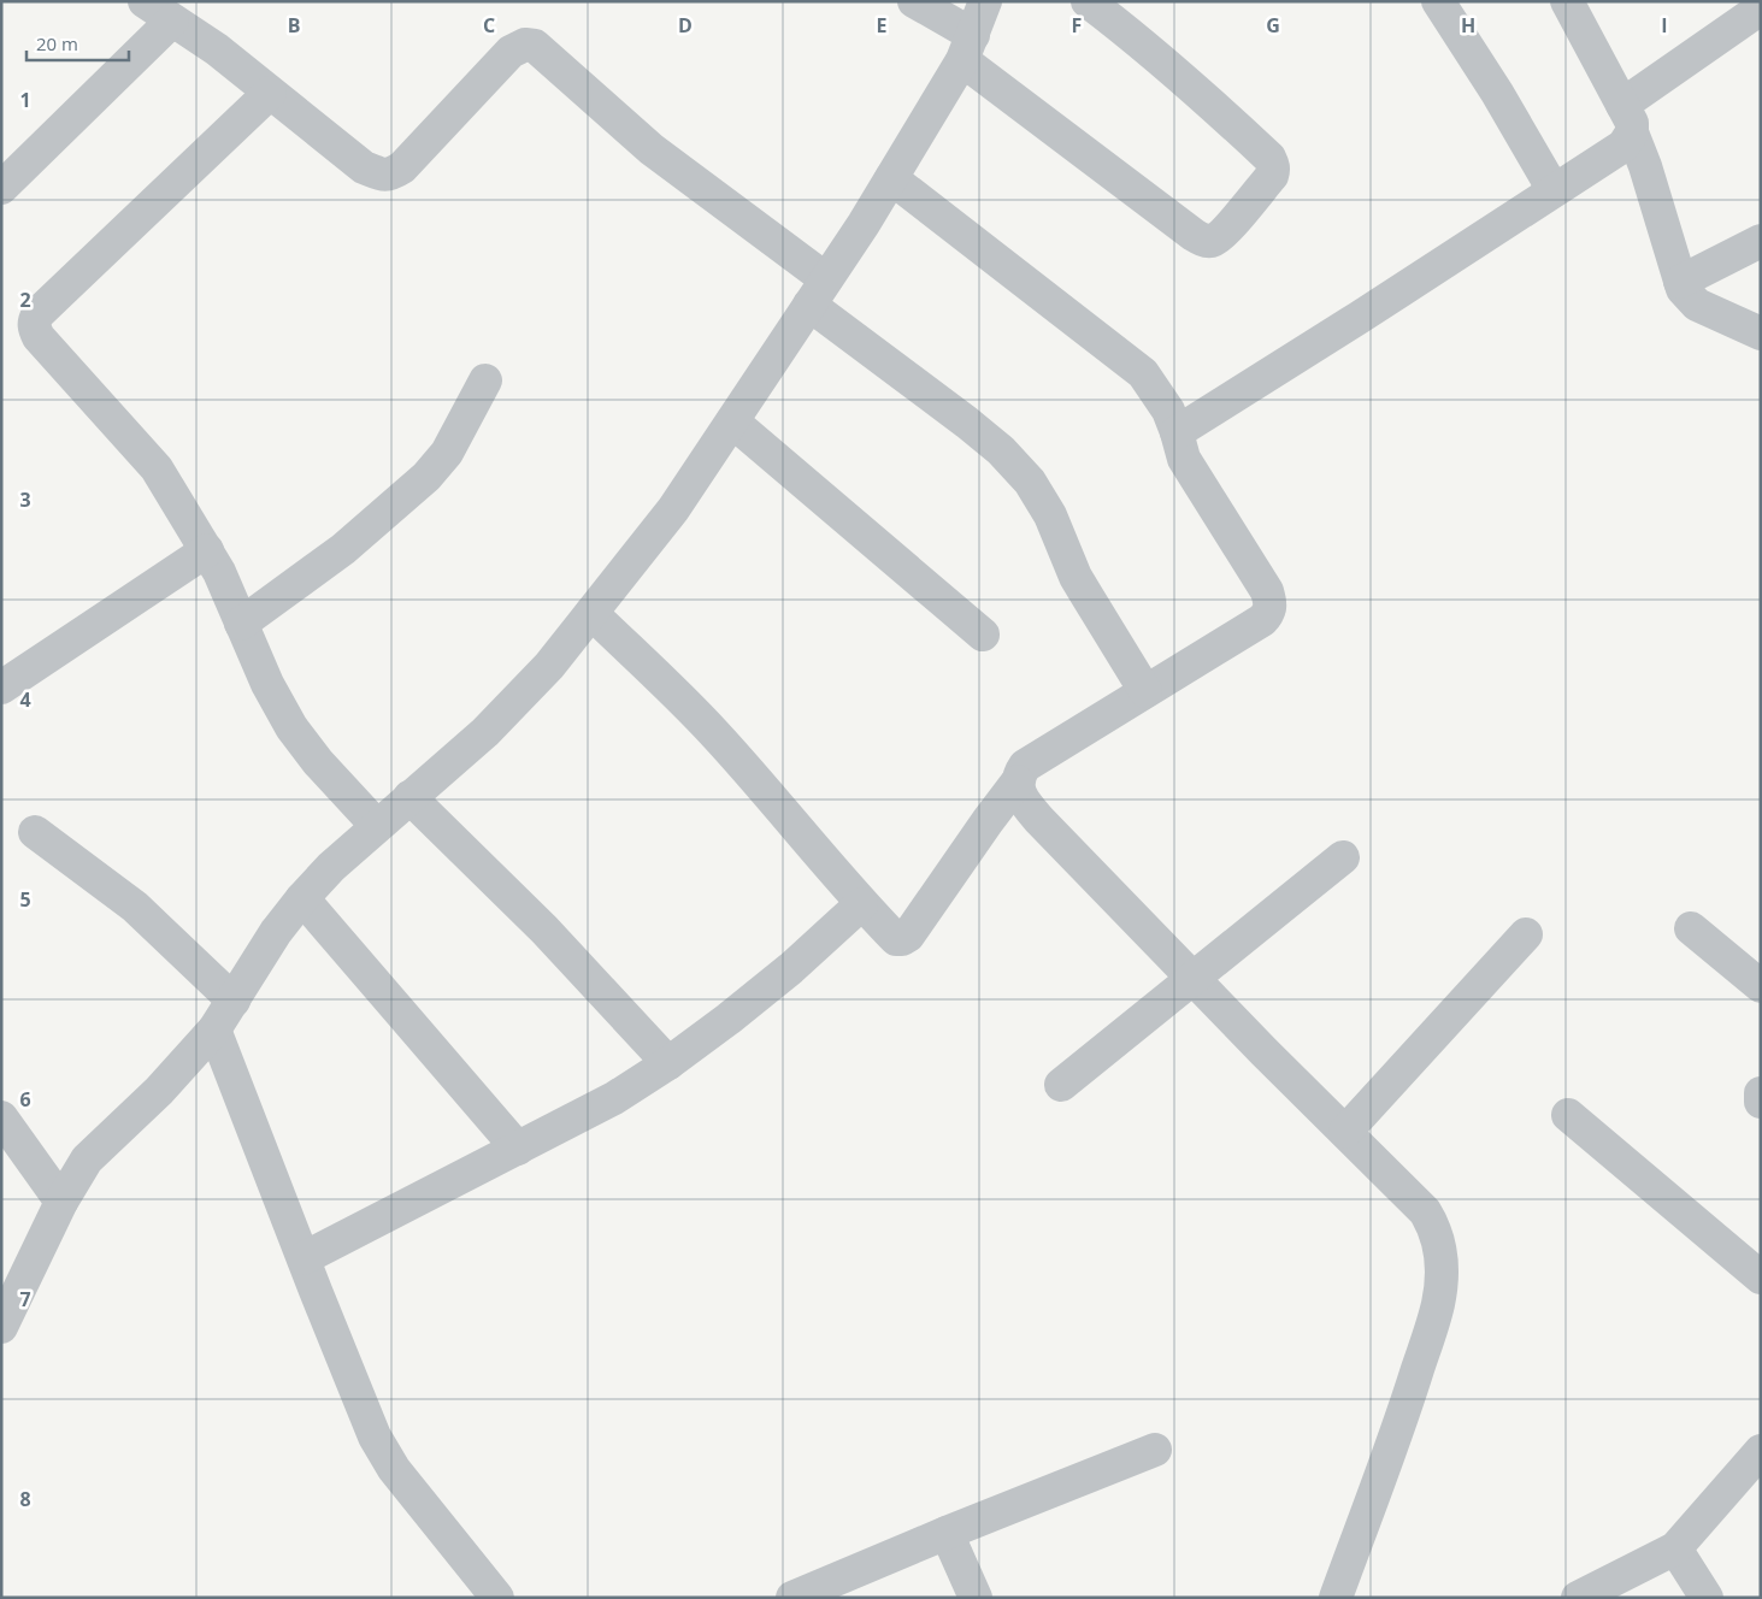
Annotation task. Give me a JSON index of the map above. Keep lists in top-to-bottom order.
{
  "scale_bar": "20 m",
  "grid": {
    "columns": [
      "B",
      "C",
      "D",
      "E",
      "F",
      "G",
      "H",
      "I"
    ],
    "rows": [
      "1",
      "2",
      "3",
      "4",
      "5",
      "6",
      "7",
      "8"
    ]
  }
}
